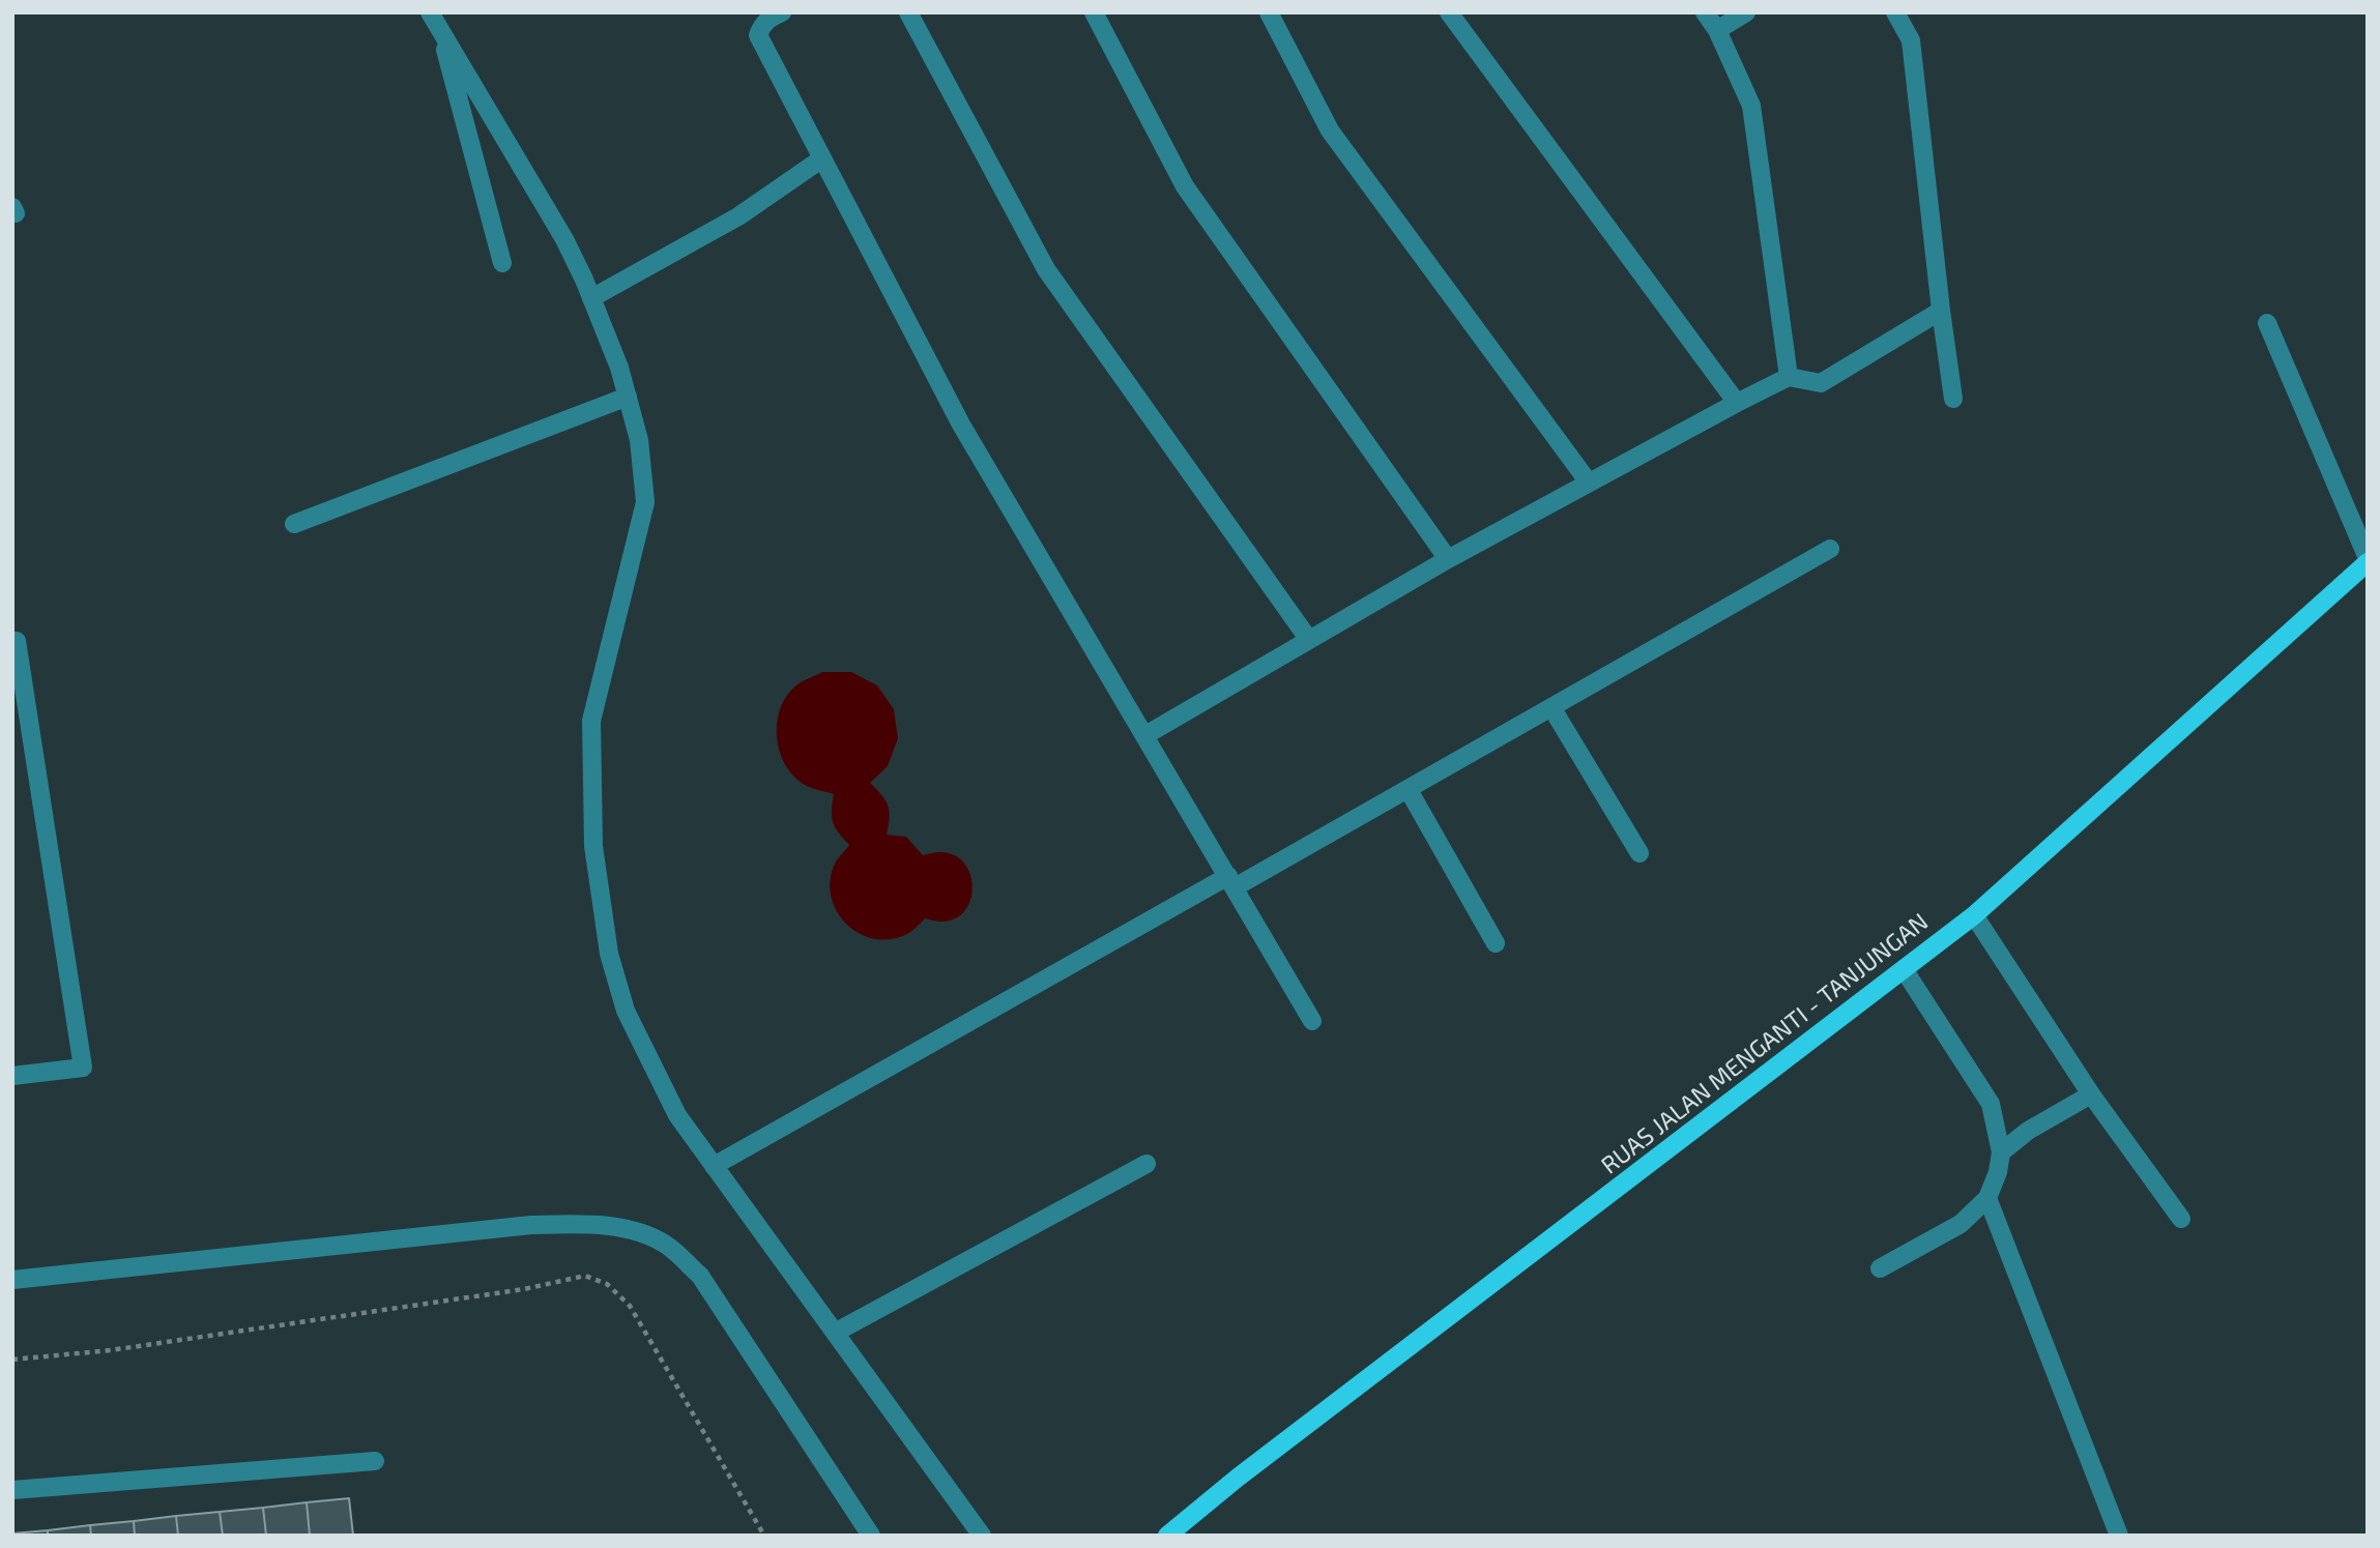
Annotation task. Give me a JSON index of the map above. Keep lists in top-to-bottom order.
{
  "streets": {
    "main road": ["RUAS JALAN MENGANTI - TANJUNGAN"]
  }
}
